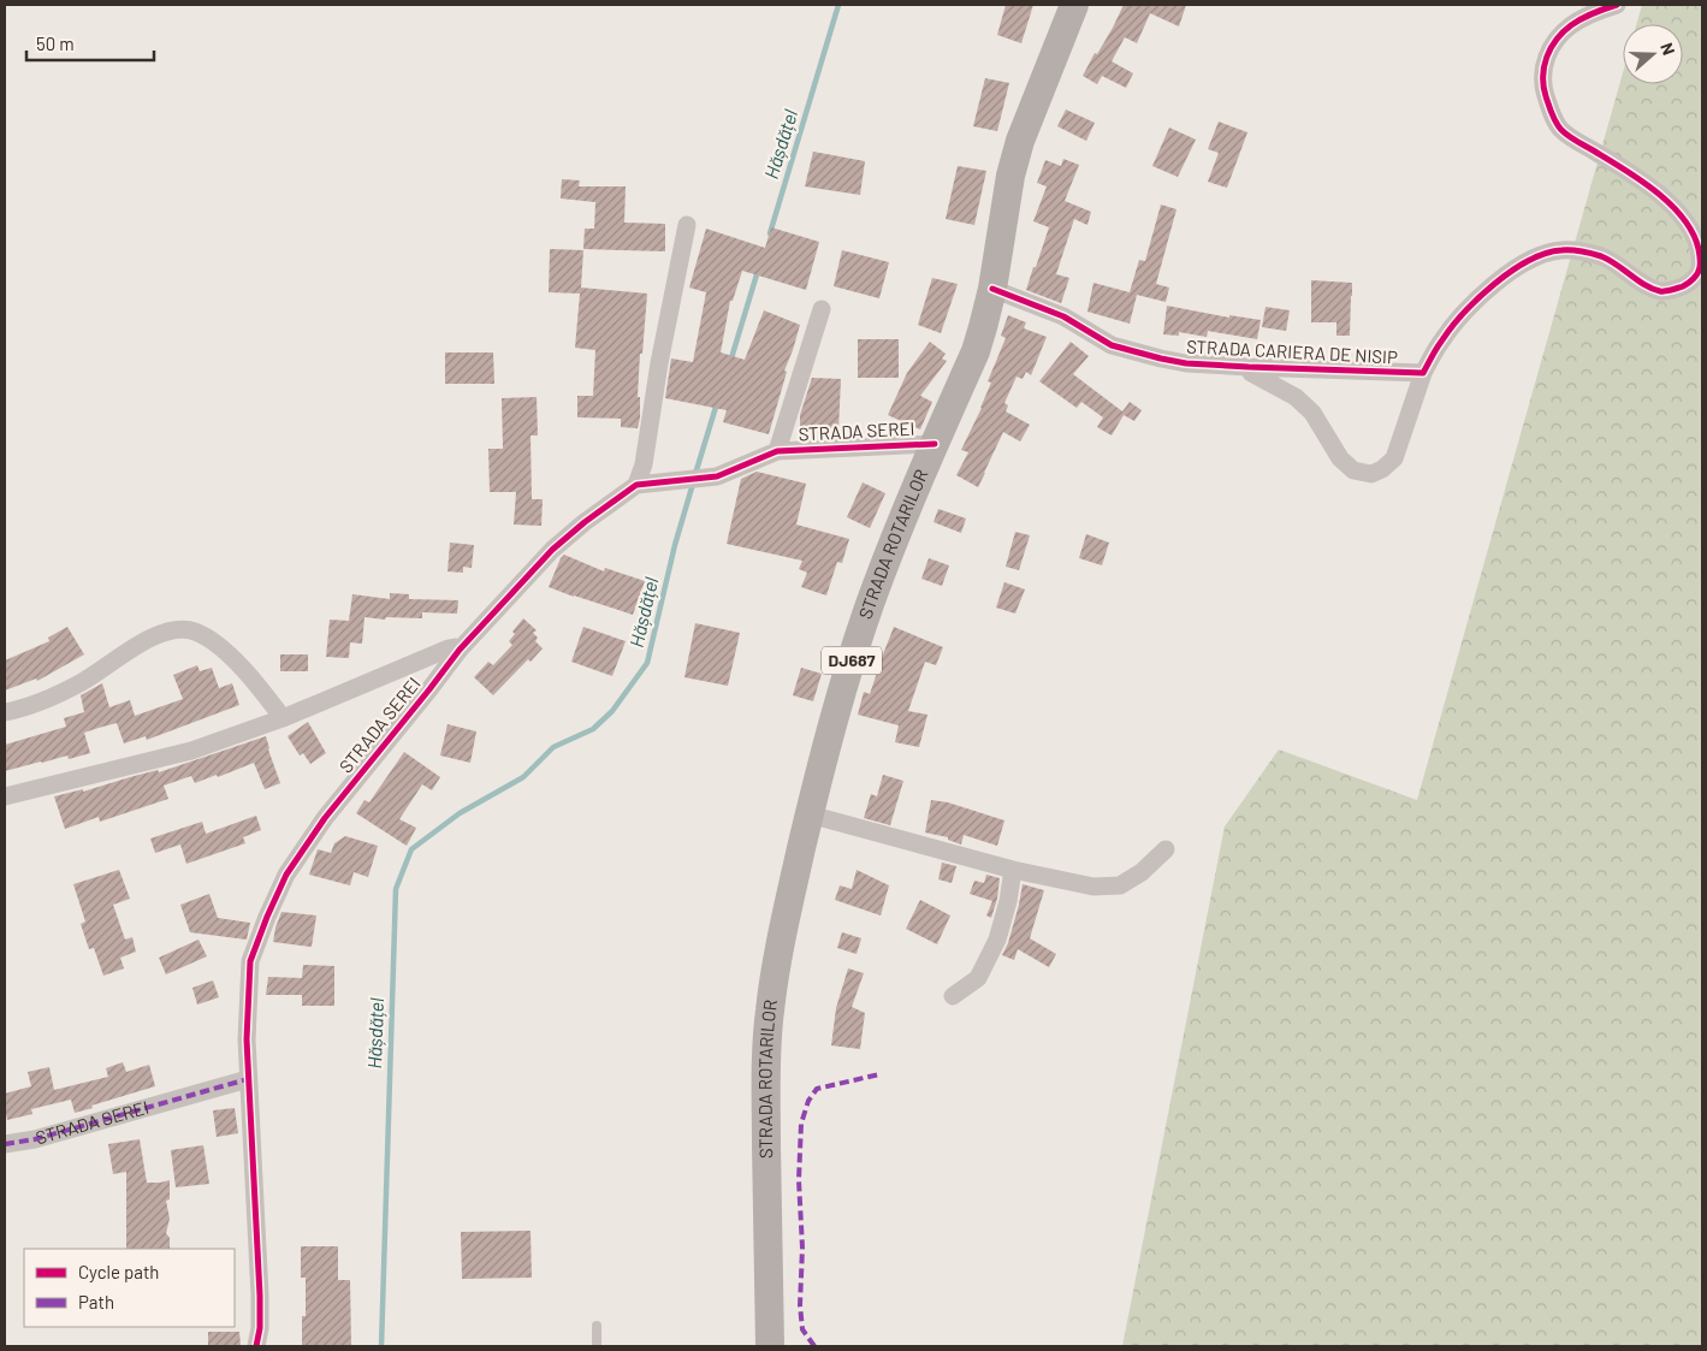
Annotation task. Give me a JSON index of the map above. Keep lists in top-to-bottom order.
{
  "streets": {
    "main road": ["STRADA ROTARILOR", "DJ687"],
    "street": ["STRADA CARIERA DE NISIP", "STRADA SEREI"]
  },
  "crossings": [
    ["STRADA CARIERA DE NISIP", "STRADA ROTARILOR"],
    ["STRADA SEREI", "STRADA ROTARILOR"]
  ],
  "water": ["Hășdățel"],
  "legend": ["Cycle path", "Path"],
  "scale_bar": "50 m",
  "north": "right"
}
